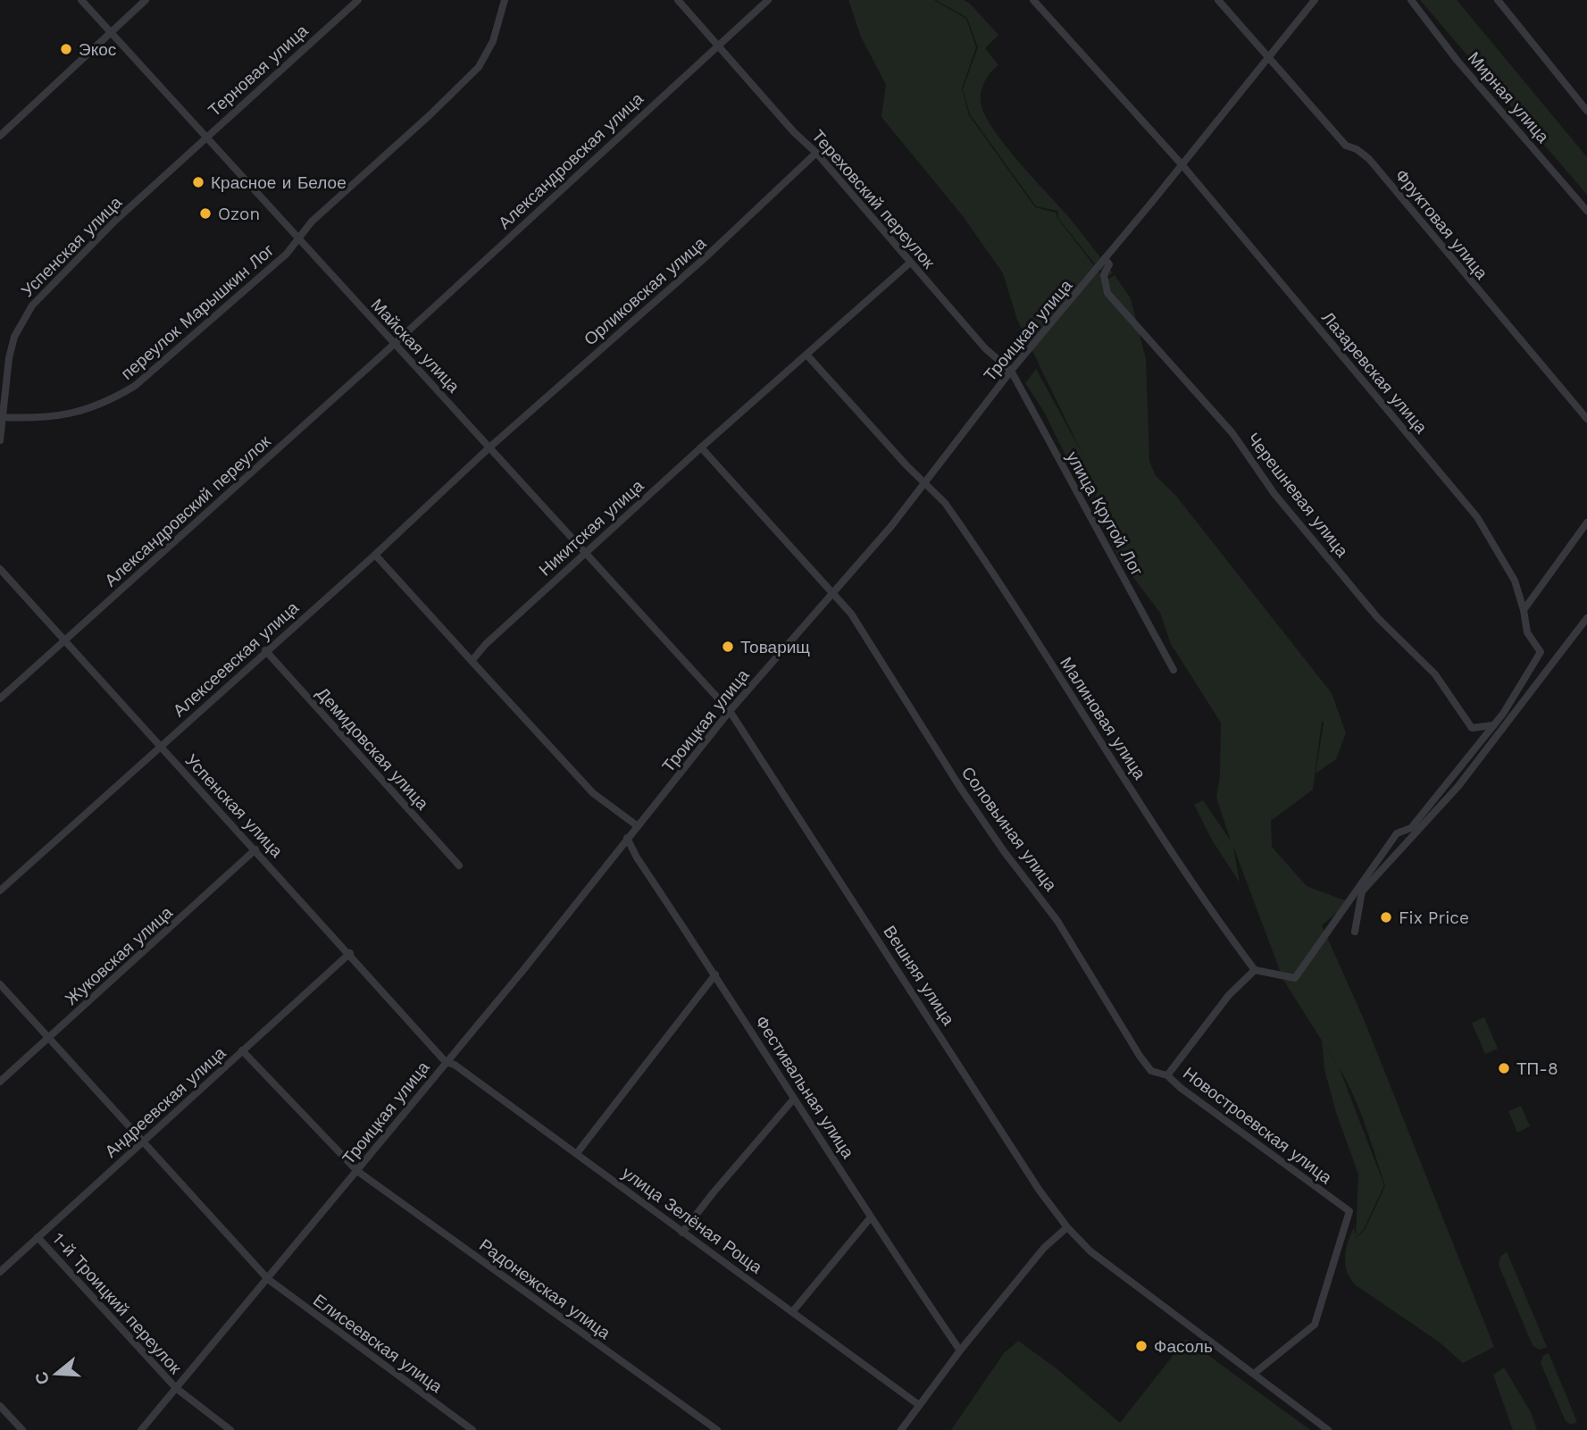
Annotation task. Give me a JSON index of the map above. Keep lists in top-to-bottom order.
{
  "streets": {
    "street": [
      "Терновая улица",
      "Мирная улица",
      "Александровская улица",
      "Тереховский переулок",
      "Фруктовая улица",
      "Успенская улица",
      "Орликовская улица",
      "переулок Марышкин Лог",
      "Троицкая улица",
      "Майская улица",
      "Лазаревская улица",
      "Черешневая улица",
      "Александровский переулок",
      "улица Крутой Лог",
      "Никитская улица",
      "Алексеевская улица",
      "Малиновая улица",
      "Демидовская улица",
      "Соловьиная улица",
      "Жуковская улица",
      "Вешняя улица",
      "Фестивальная улица",
      "Андреевская улица",
      "Новостроевская улица",
      "улица Зелёная Роща",
      "Радонежская улица",
      "1-й Троицкий переулок",
      "Елисеевская улица"
    ]
  },
  "crossings": [
    ["Терновая улица", "Успенская улица"],
    ["Терновая улица", "Майская улица"],
    ["Александровская улица", "Тереховский переулок"],
    ["Александровская улица", "Майская улица"],
    ["Александровская улица", "Александровский переулок"],
    ["Тереховский переулок", "Орликовская улица"],
    ["Тереховский переулок", "Троицкая улица"],
    ["Тереховский переулок", "улица Крутой Лог"],
    ["Тереховский переулок", "Никитская улица"],
    ["Фруктовая улица", "Троицкая улица"],
    ["Успенская улица", "переулок Марышкин Лог"],
    ["Успенская улица", "Троицкая улица"],
    ["Успенская улица", "Майская улица"],
    ["Успенская улица", "Александровский переулок"],
    ["Успенская улица", "Алексеевская улица"],
    ["Успенская улица", "Жуковская улица"],
    ["Успенская улица", "Андреевская улица"],
    ["Успенская улица", "улица Зелёная Роща"],
    ["Орликовская улица", "Майская улица"],
    ["Орликовская улица", "Алексеевская улица"],
    ["переулок Марышкин Лог", "Майская улица"],
    ["Троицкая улица", "Майская улица"],
    ["Троицкая улица", "Лазаревская улица"],
    ["Троицкая улица", "Черешневая улица"],
    ["Троицкая улица", "улица Крутой Лог"],
    ["Троицкая улица", "Малиновая улица"],
    ["Троицкая улица", "Соловьиная улица"],
    ["Троицкая улица", "Вешняя улица"],
    ["Троицкая улица", "Фестивальная улица"],
    ["Троицкая улица", "улица Зелёная Роща"],
    ["Троицкая улица", "Радонежская улица"],
    ["Троицкая улица", "1-й Троицкий переулок"],
    ["Троицкая улица", "Елисеевская улица"],
    ["Майская улица", "Александровский переулок"],
    ["Майская улица", "Никитская улица"],
    ["Майская улица", "Алексеевская улица"],
    ["Майская улица", "Вешняя улица"],
    ["Никитская улица", "Малиновая улица"],
    ["Никитская улица", "Соловьиная улица"],
    ["Алексеевская улица", "Демидовская улица"],
    ["Малиновая улица", "Новостроевская улица"],
    ["Соловьиная улица", "Новостроевская улица"],
    ["Жуковская улица", "Елисеевская улица"],
    ["Вешняя улица", "Новостроевская улица"],
    ["Андреевская улица", "Радонежская улица"],
    ["Андреевская улица", "1-й Троицкий переулок"],
    ["Андреевская улица", "Елисеевская улица"]
  ],
  "places": [
    "Экос",
    "Красное и Белое",
    "Ozon",
    "Товарищ",
    "Fix Price",
    "ТП-8",
    "Фасоль"
  ],
  "north": "left"
}
